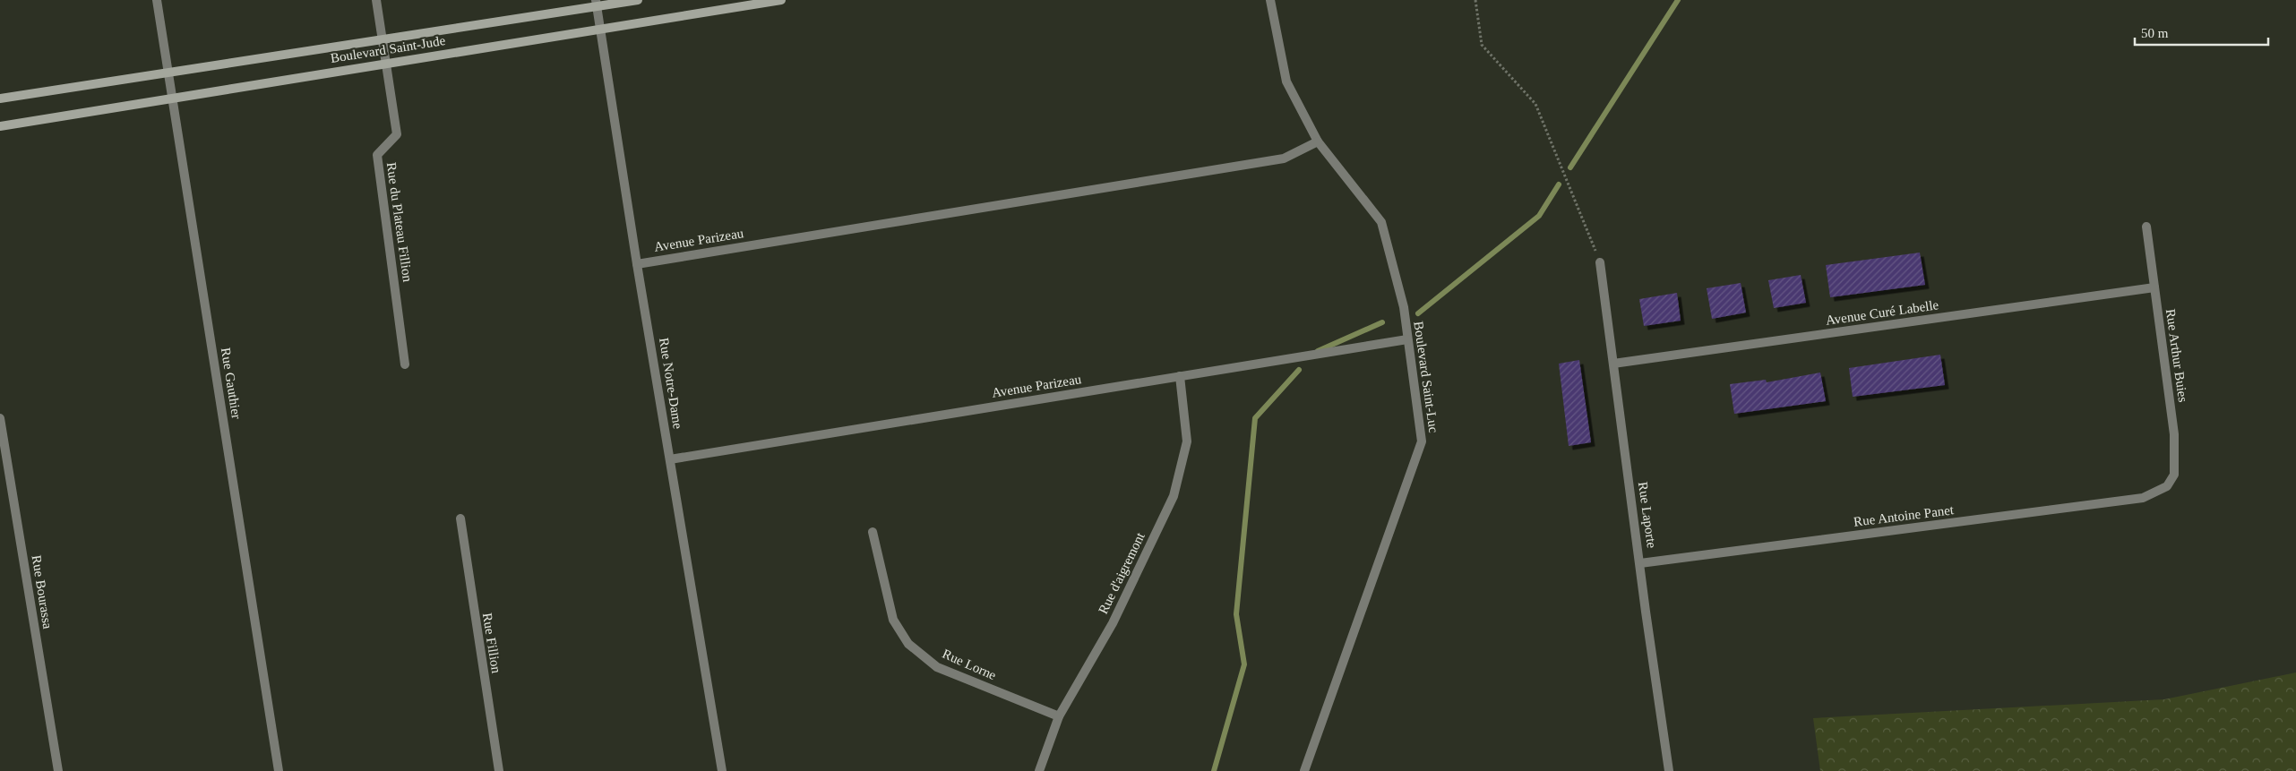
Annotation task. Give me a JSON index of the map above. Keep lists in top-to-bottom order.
{
  "streets": {
    "street": [
      "Boulevard Saint-Jude",
      "Rue du Plateau Fillion",
      "Avenue Parizeau",
      "Avenue Curé Labelle",
      "Rue Arthur Buies",
      "Boulevard Saint-Luc",
      "Rue Gauthier",
      "Rue Notre-Dame",
      "Rue Laporte",
      "Rue Antoine Panet",
      "Rue d'aigremont",
      "Rue Bourassa",
      "Rue Fillion",
      "Rue Lorne"
    ]
  },
  "crossings": [
    ["Boulevard Saint-Jude", "Rue du Plateau Fillion"],
    ["Boulevard Saint-Jude", "Rue Gauthier"],
    ["Boulevard Saint-Jude", "Rue Notre-Dame"],
    ["Avenue Parizeau", "Boulevard Saint-Luc"],
    ["Avenue Parizeau", "Rue Notre-Dame"],
    ["Avenue Parizeau", "Rue d'aigremont"],
    ["Avenue Curé Labelle", "Rue Arthur Buies"],
    ["Avenue Curé Labelle", "Rue Laporte"],
    ["Rue Arthur Buies", "Rue Antoine Panet"],
    ["Rue Laporte", "Rue Antoine Panet"],
    ["Rue d'aigremont", "Rue Lorne"]
  ],
  "scale_bar": "50 m"
}
